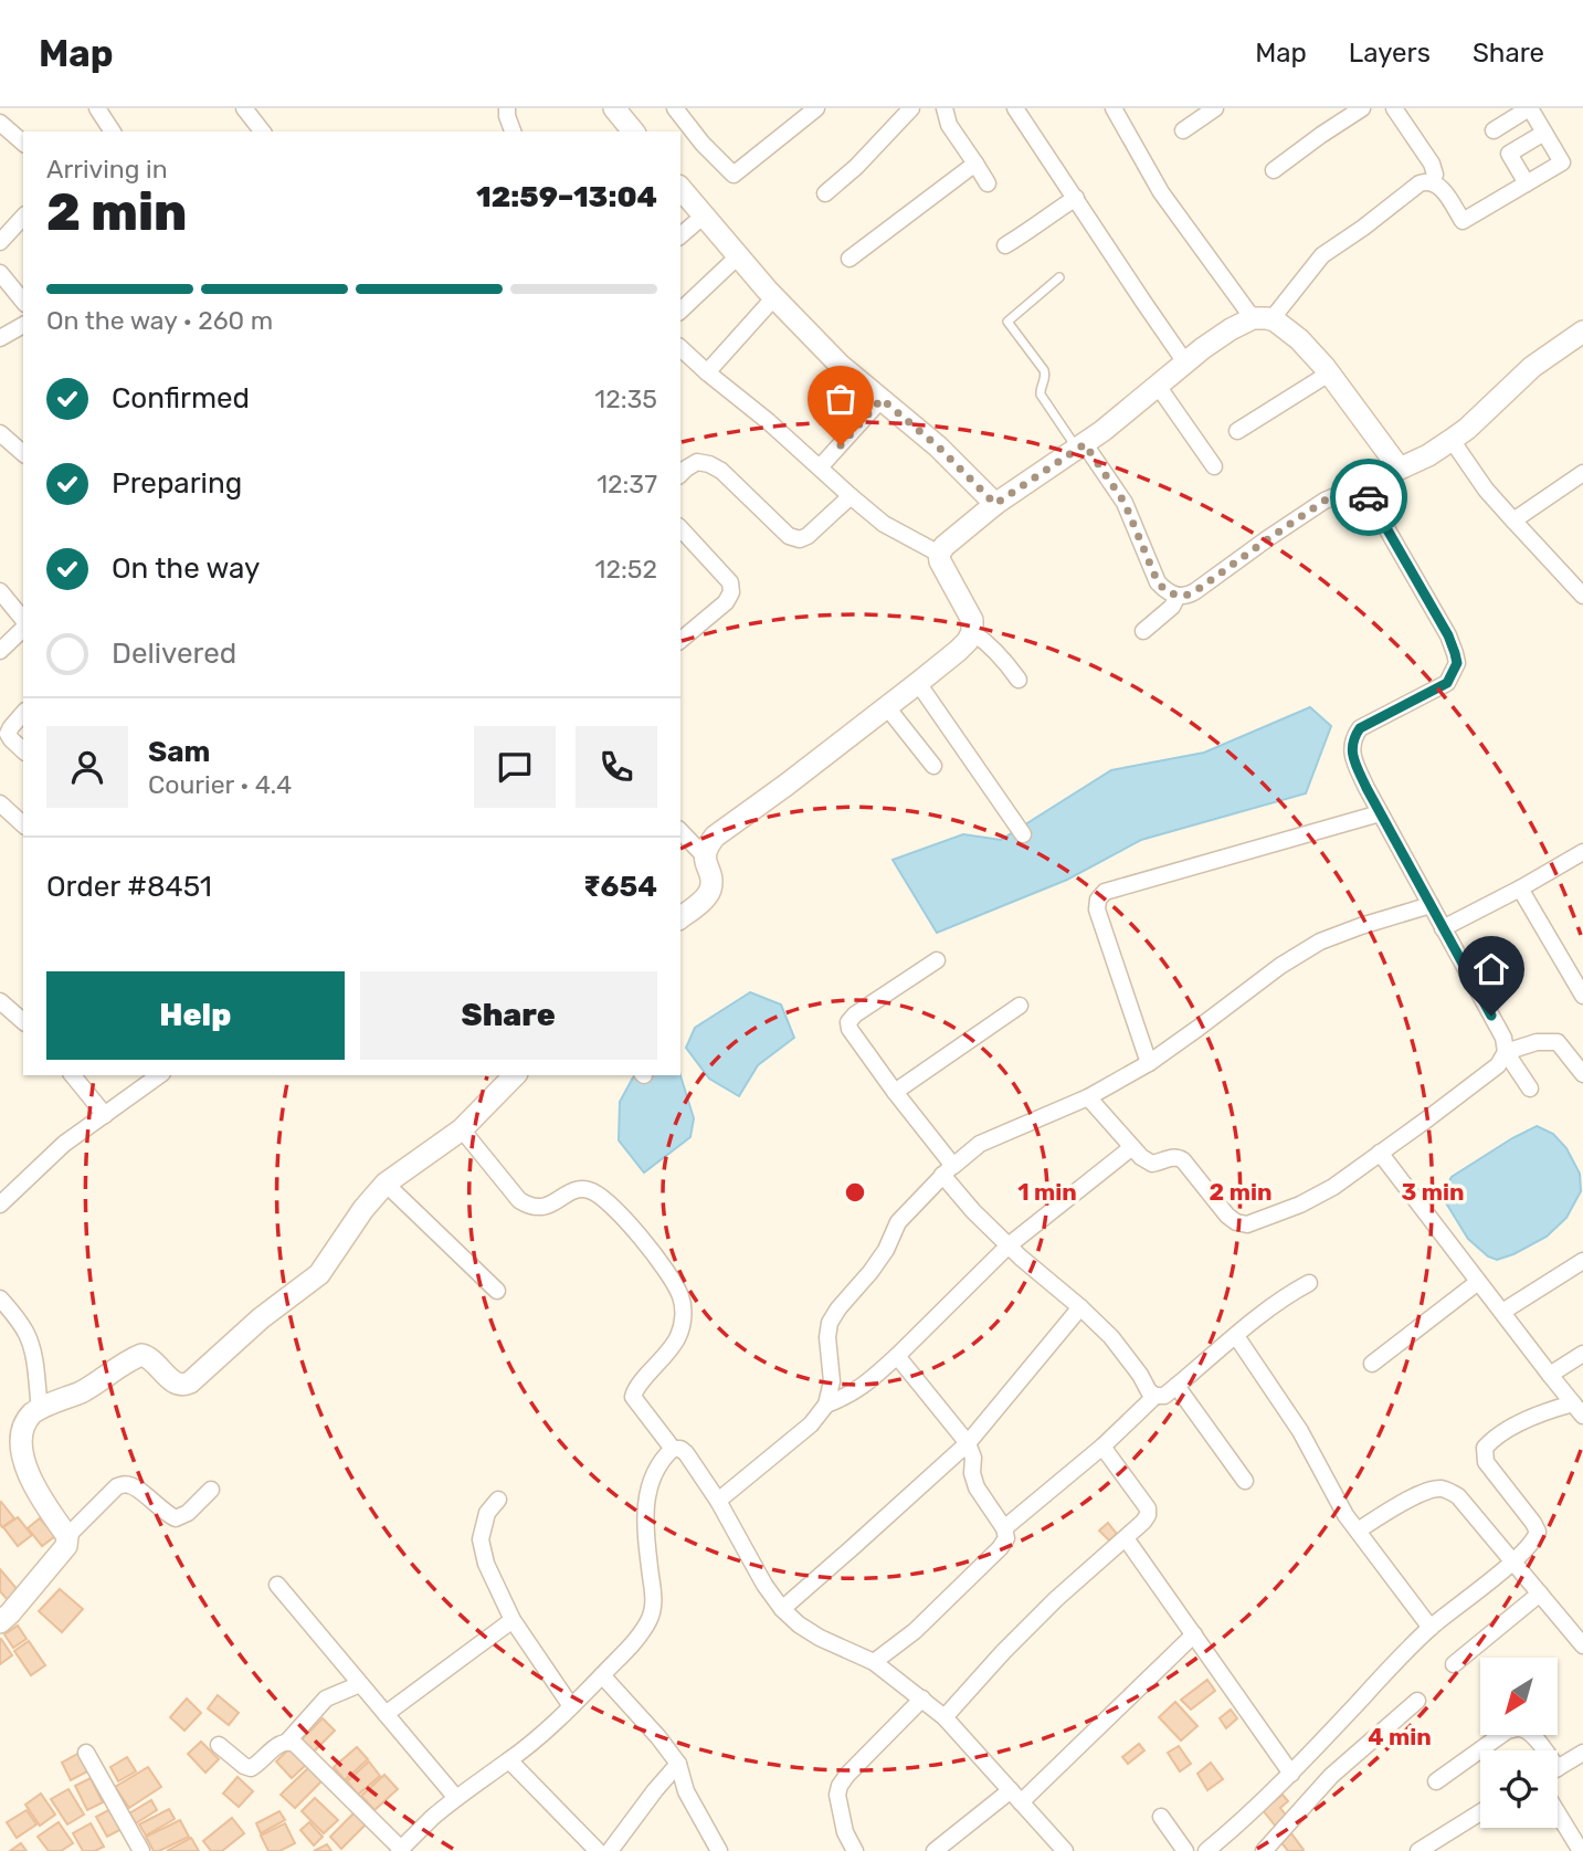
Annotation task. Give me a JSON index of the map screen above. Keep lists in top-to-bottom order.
{
  "north": "bottom left",
  "page": {
    "header": "Map",
    "nav": ["Map", "Layers", "Share"],
    "heading": ["2 min", "Arriving in", "12:59–13:04"],
    "panel": [
      "Sam",
      "Courier · 4.4",
      "Order #8451",
      "₹654"
    ],
    "bar": "On the way · 260 m",
    "list": [
      ["Confirmed", "12:35"],
      ["Preparing", "12:37"],
      ["On the way", "12:52"],
      "Delivered"
    ],
    "buttons": ["Help", "Share"]
  },
  "rings": [
    "1 min",
    "2 min",
    "3 min",
    "4 min"
  ]
}
